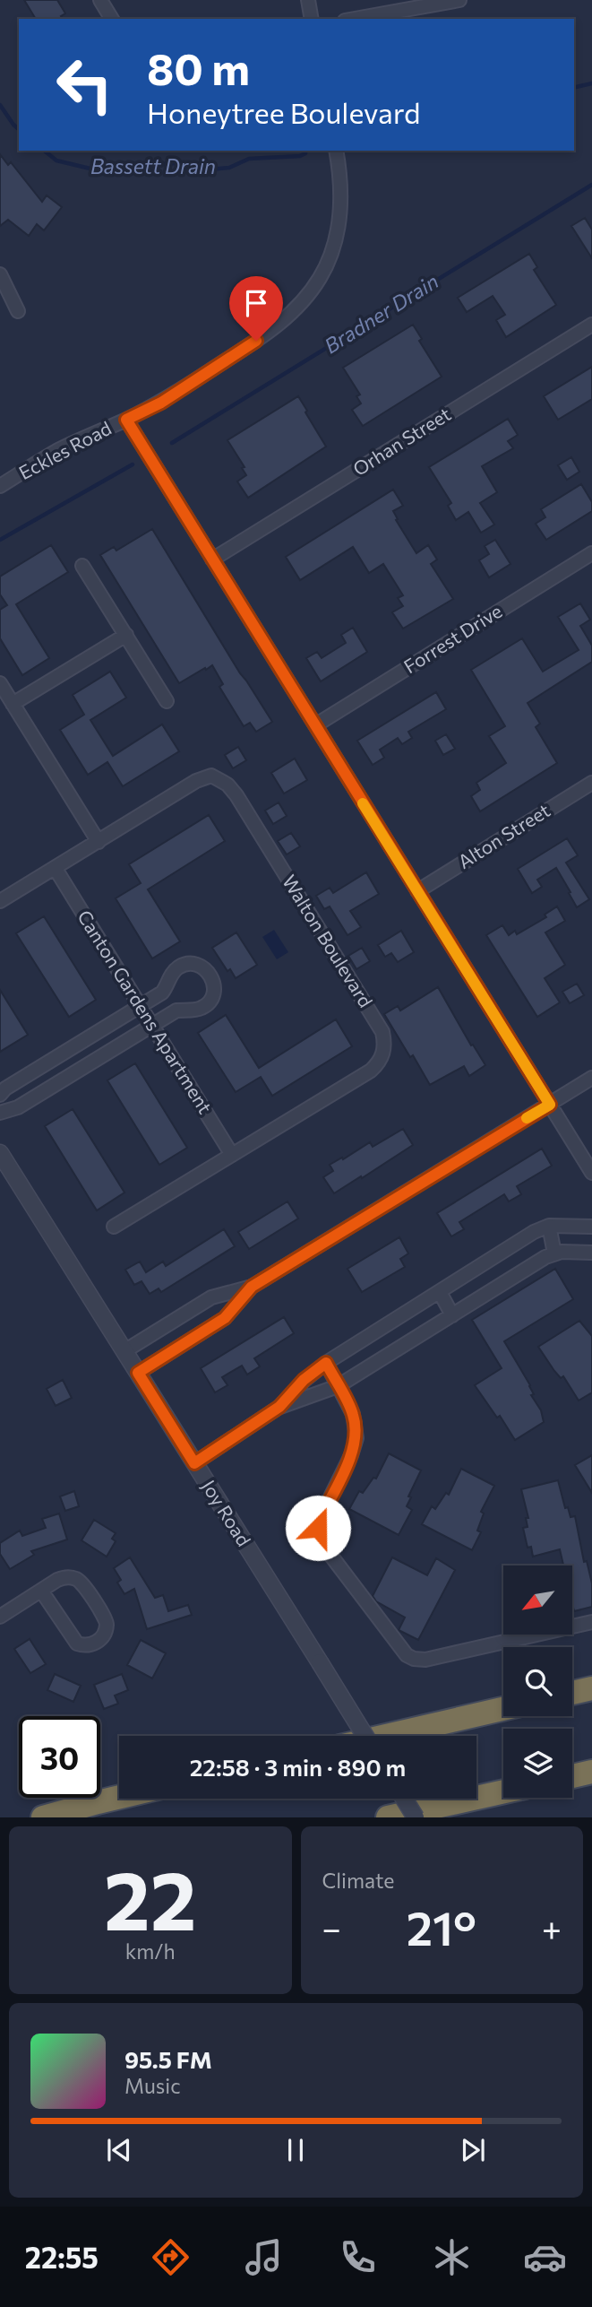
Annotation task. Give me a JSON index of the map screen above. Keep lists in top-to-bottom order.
{
  "streets": {
    "street": [
      "Orhan Street",
      "Eckles Road",
      "Forrest Drive",
      "Alton Street",
      "Walton Boulevard",
      "Canton Gardens Apartment",
      "Joy Road"
    ]
  },
  "crossings": [
    ["Walton Boulevard", "Canton Gardens Apartment"]
  ],
  "water": ["Bassett Drain", "Bradner Drain"],
  "north": "bottom left",
  "page": {
    "turn": ["80 m", "Honeytree Boulevard"],
    "limit": "30",
    "trip": "22:58 · 3 min · 890 m",
    "tile": [
      ["22", "km/h"],
      "Climate"
    ],
    "heat": ["−", "21°", "+"],
    "song": ["95.5 FM", "Music"],
    "tabs": "22:55"
  }
}
